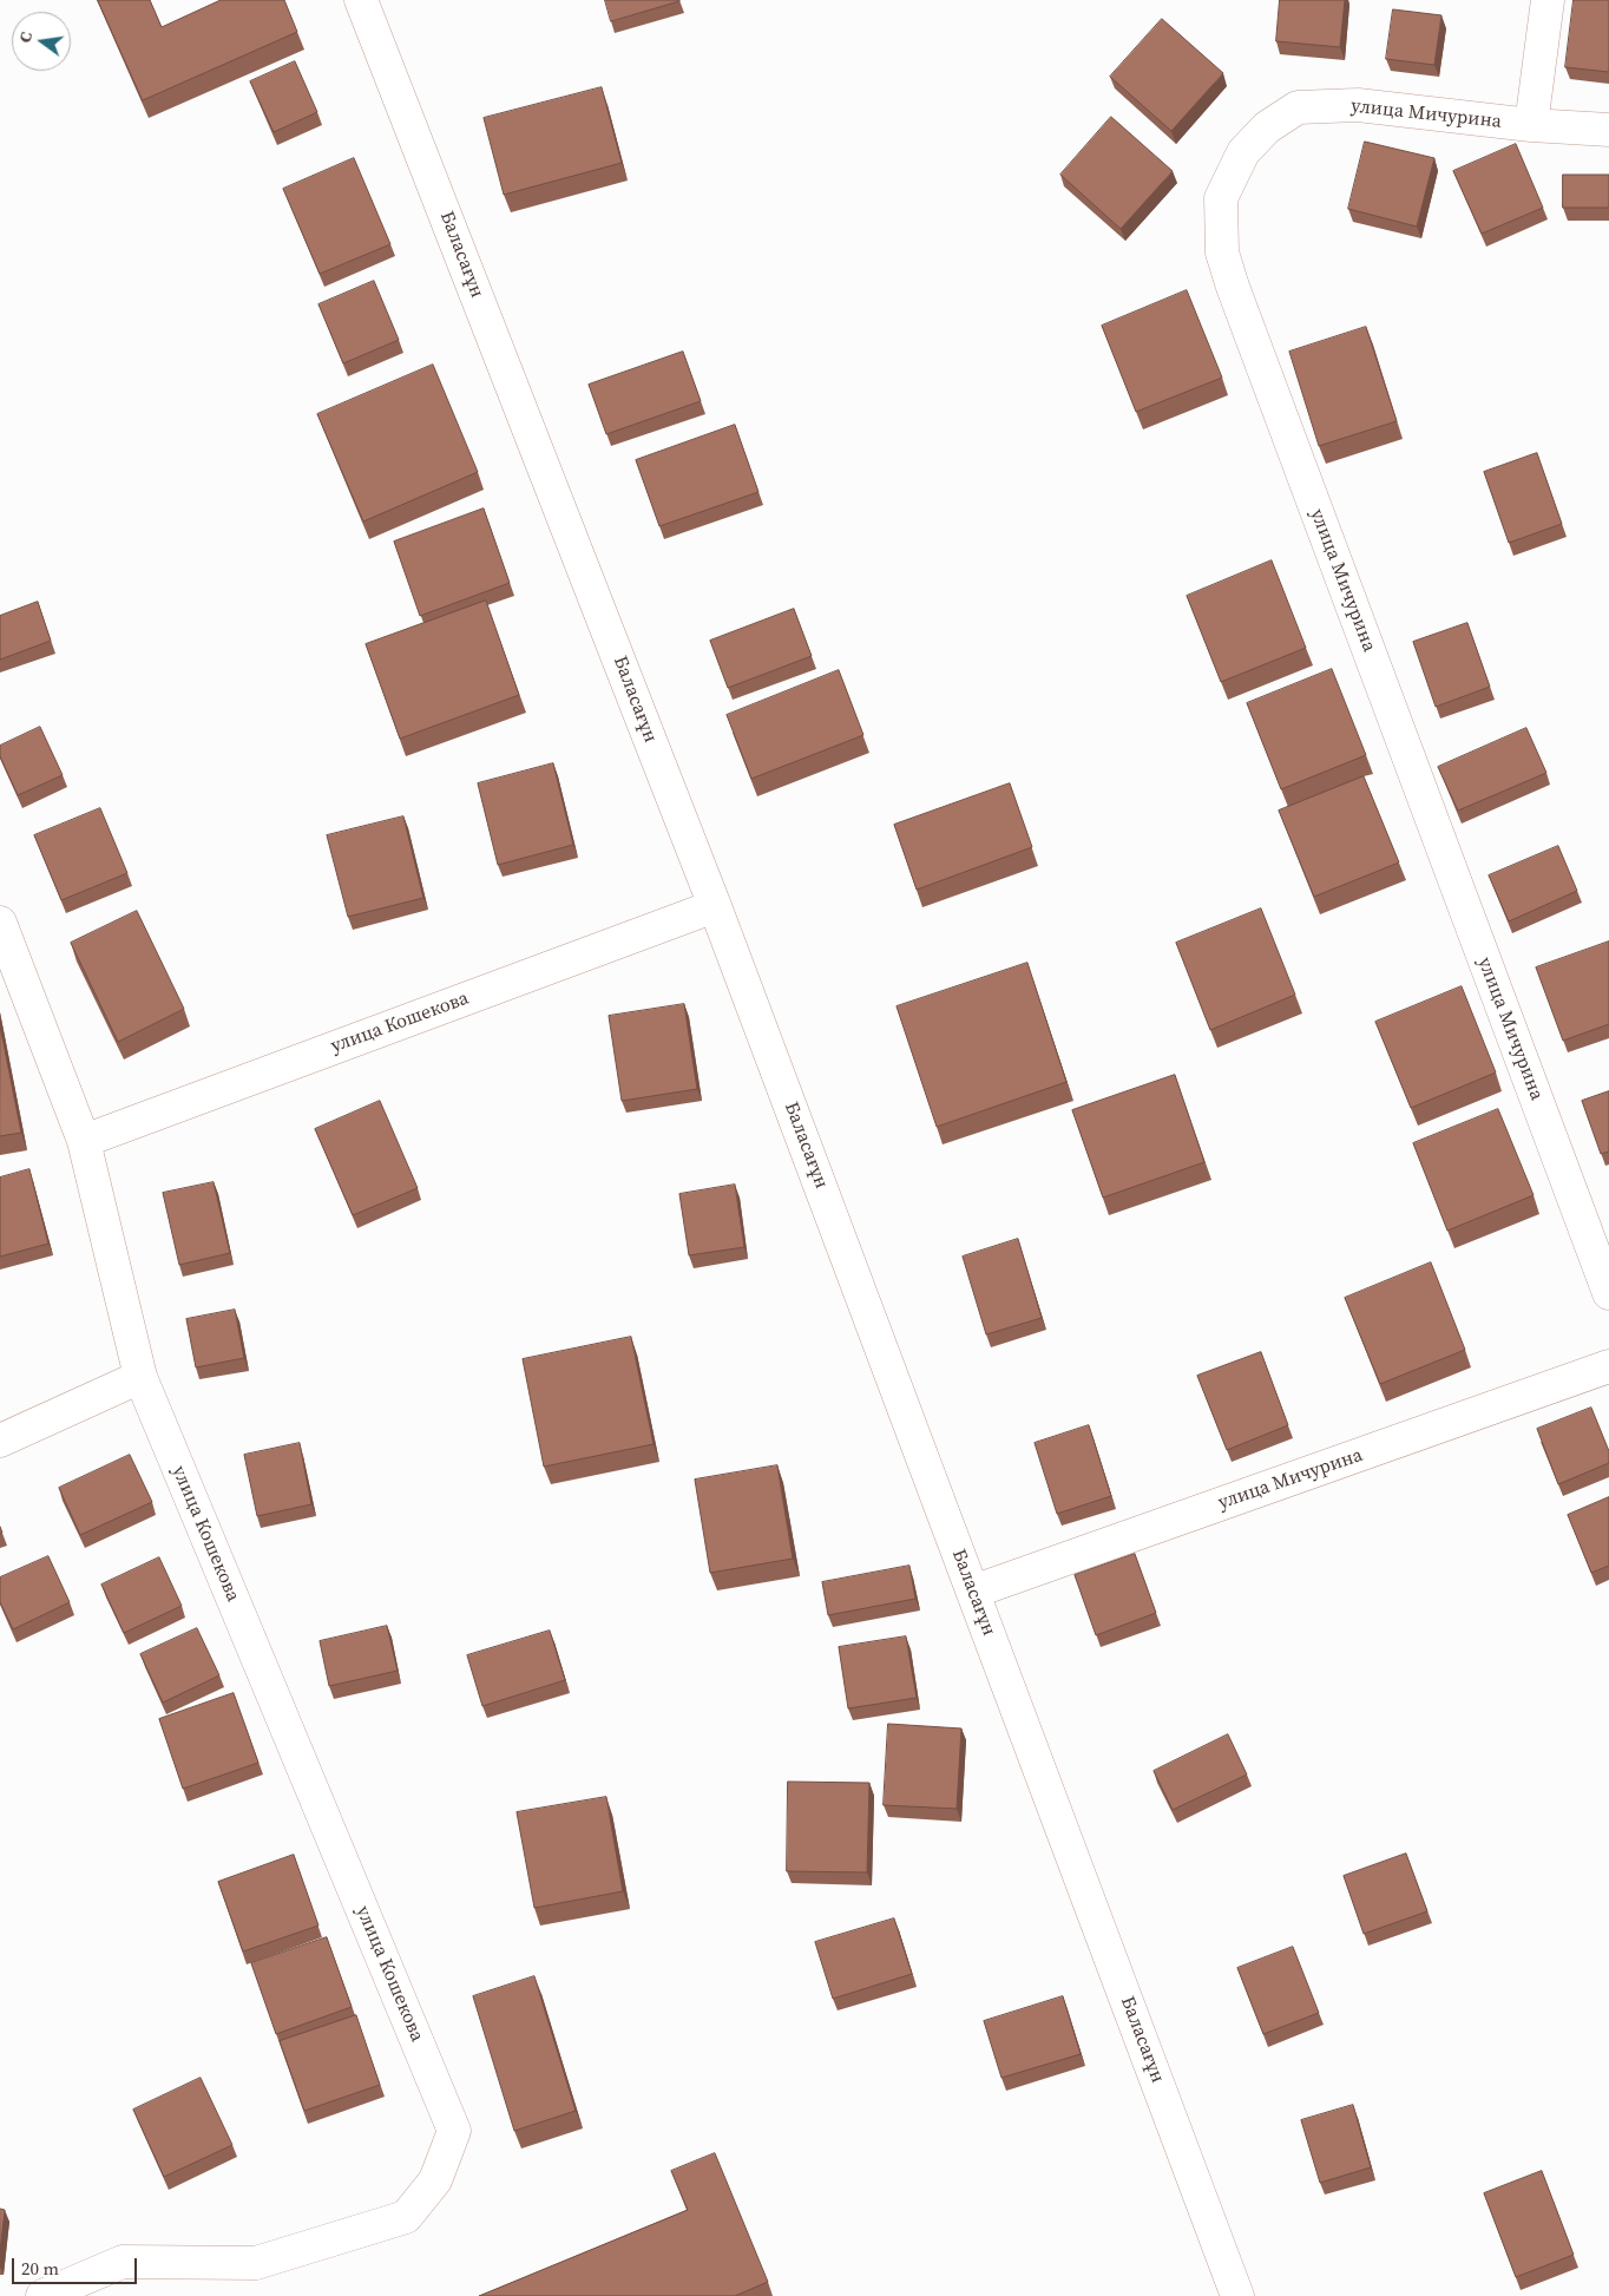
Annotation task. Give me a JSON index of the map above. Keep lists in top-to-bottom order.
{
  "streets": {
    "street": ["улица Мичурина", "Баласағұн", "улица Кошекова"]
  },
  "crossings": [
    ["улица Мичурина", "Баласағұн"],
    ["Баласағұн", "улица Кошекова"]
  ],
  "scale_bar": "20 m",
  "north": "left"
}
